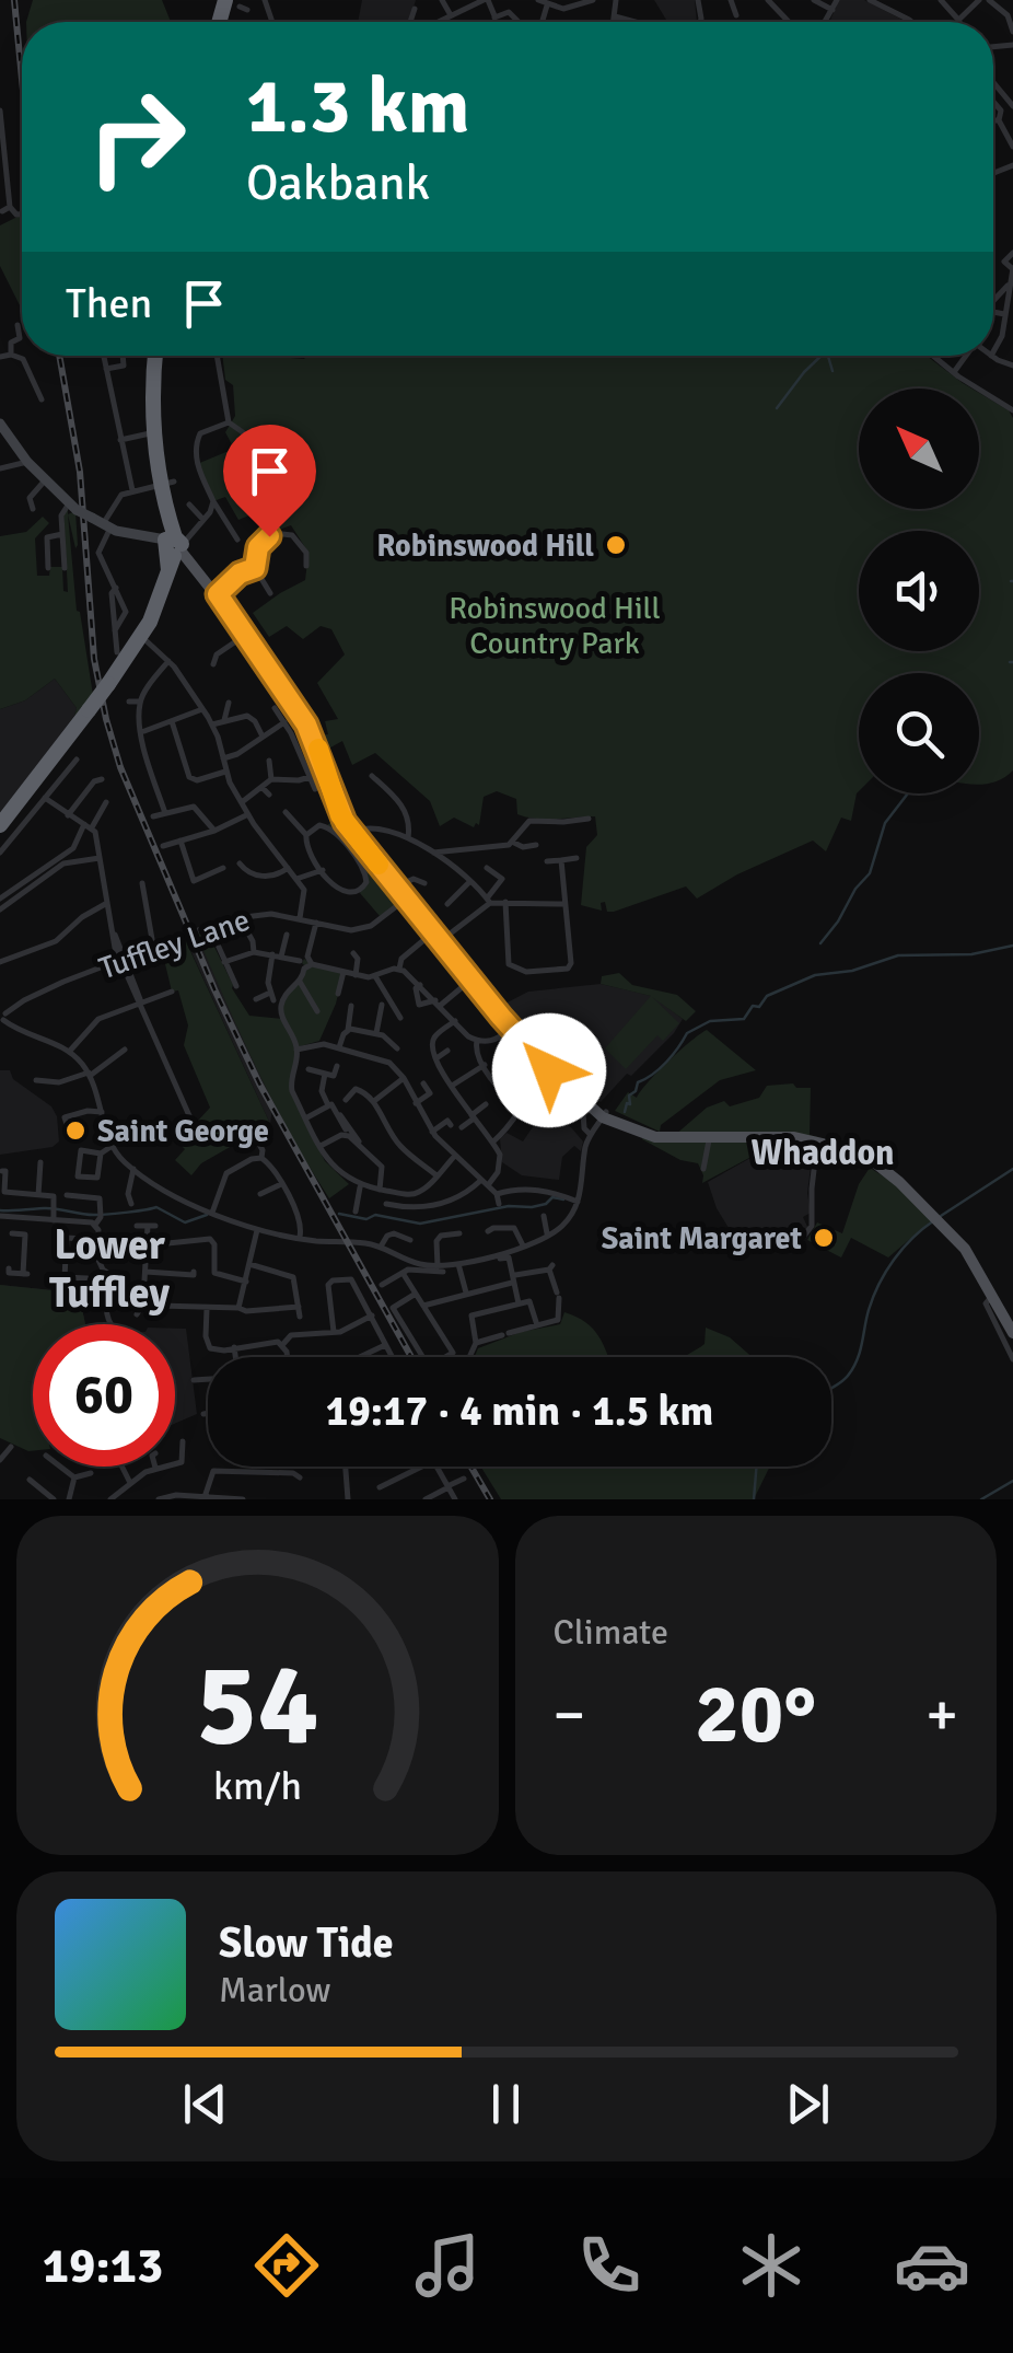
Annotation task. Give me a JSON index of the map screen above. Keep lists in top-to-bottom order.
{
  "streets": {
    "street": ["Tuffley Lane"]
  },
  "districts": ["Whaddon", "Lower Tuffley"],
  "parks": ["Robinswood Hill Country Park"],
  "places": ["Robinswood Hill", "Saint George", "Saint Margaret"],
  "north": "top left",
  "page": {
    "turn": ["1.3 km", "Oakbank"],
    "then": "Then",
    "limit": "60",
    "trip": "19:17 · 4 min · 1.5 km",
    "tile": "Climate",
    "heat": ["−", "20°", "+"],
    "song": ["Slow Tide", "Marlow"],
    "tabs": "19:13",
    "gauge": ["54", "km/h"]
  }
}
